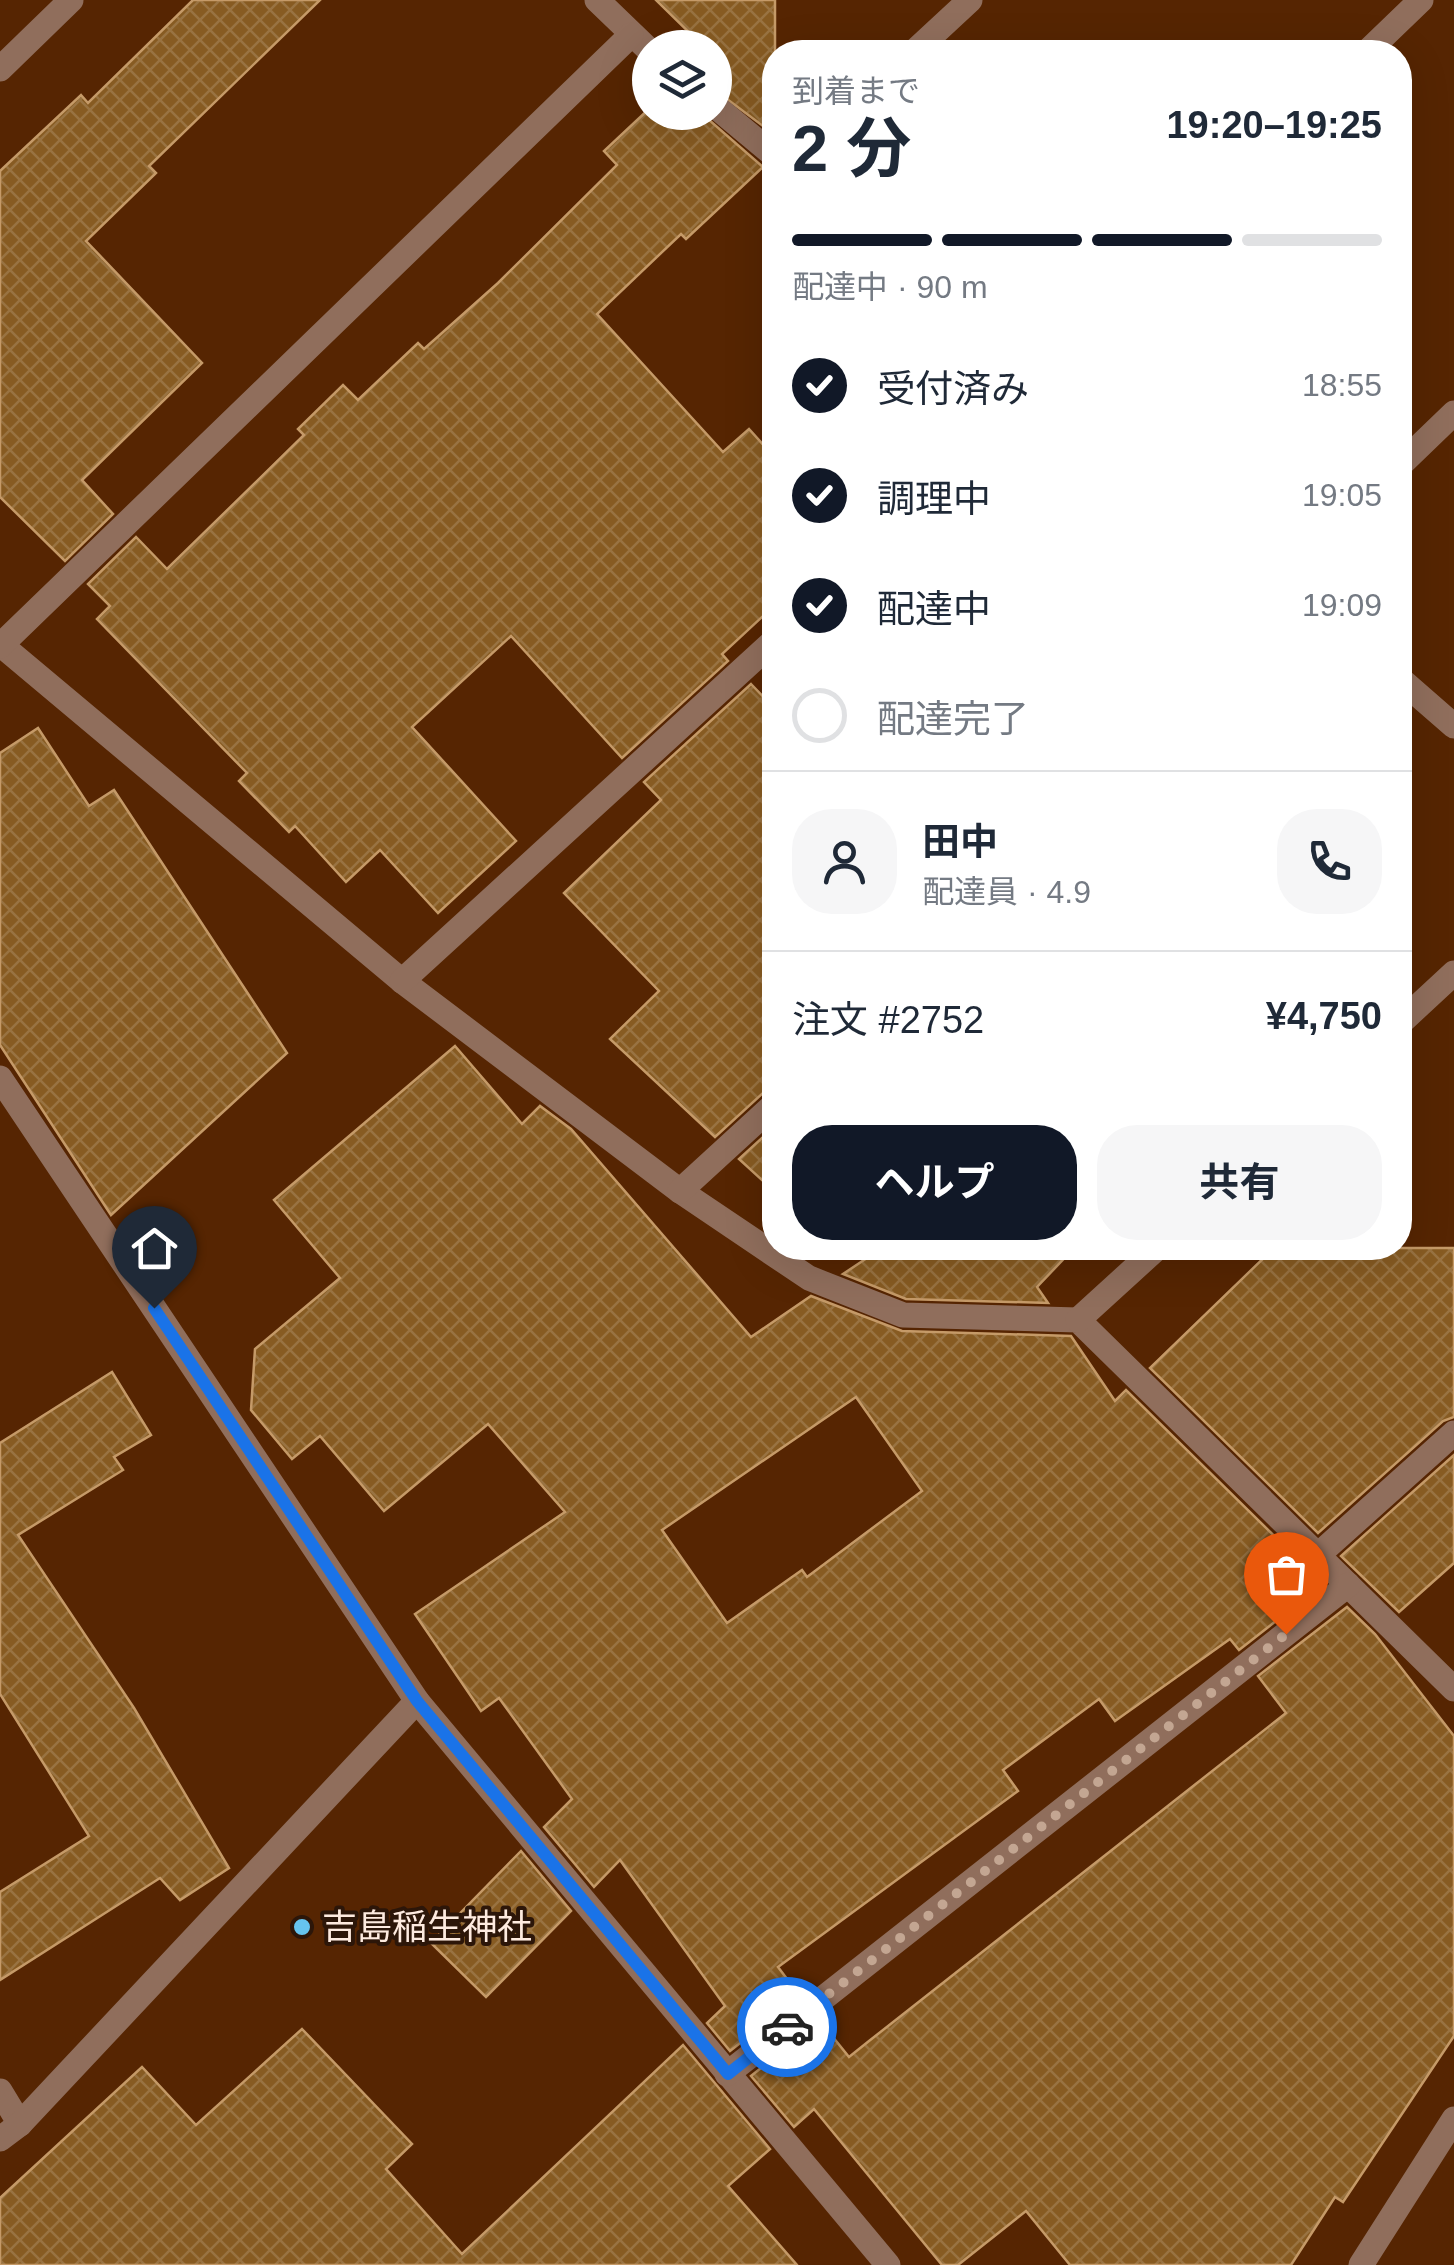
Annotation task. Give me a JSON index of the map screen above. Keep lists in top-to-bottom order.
{
  "places": ["吉島稲生神社"],
  "page": {
    "heading": ["2 分", "到着まで", "19:20–19:25"],
    "panel": [
      "田中",
      "配達員 · 4.9",
      "注文 #2752",
      "¥4,750"
    ],
    "bar": "配達中 · 90 m",
    "list": [
      ["受付済み", "18:55"],
      ["調理中", "19:05"],
      ["配達中", "19:09"],
      "配達完了"
    ],
    "buttons": ["ヘルプ", "共有"]
  }
}
